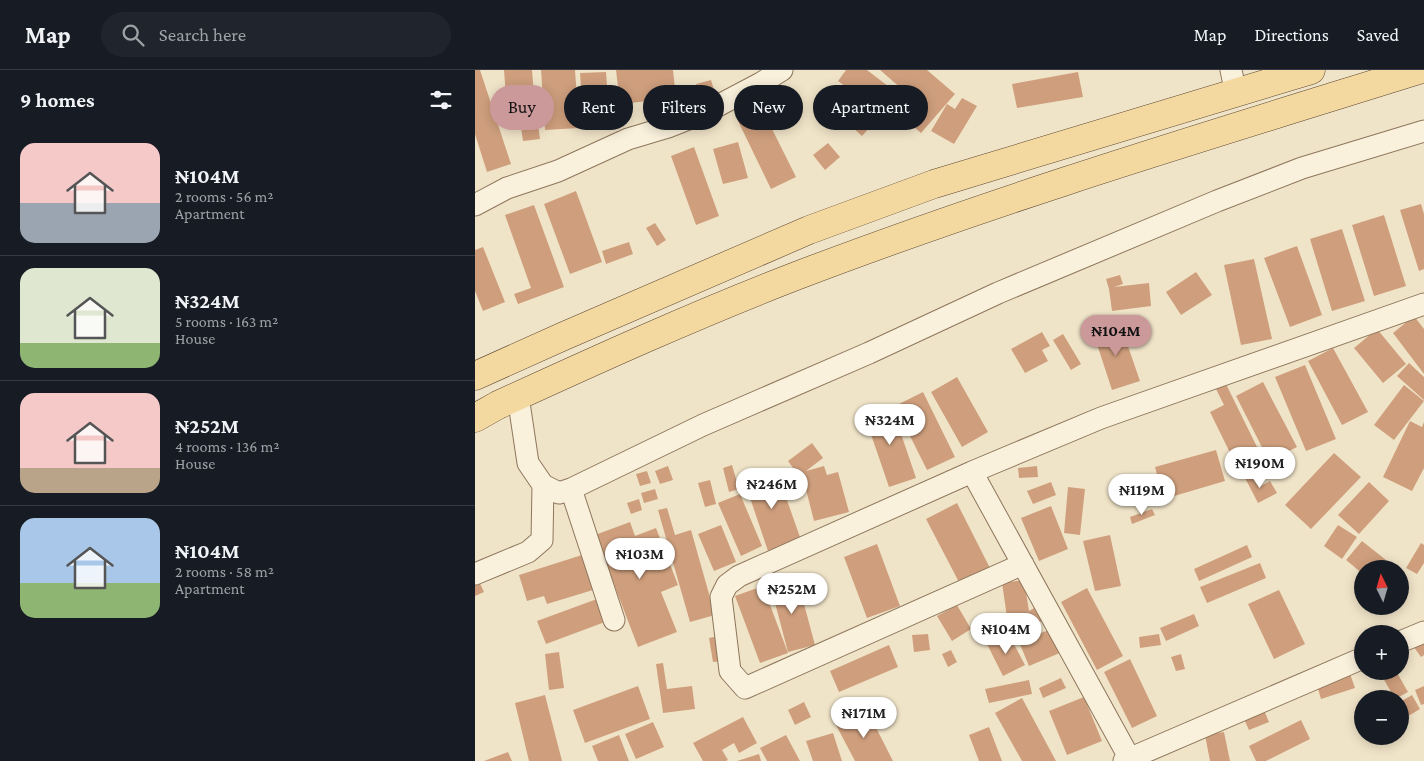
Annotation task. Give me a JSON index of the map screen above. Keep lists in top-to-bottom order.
{
  "north": "top",
  "page": {
    "header": "Map",
    "search": "Search here",
    "nav": ["Map", "Directions", "Saved"],
    "heading": "9 homes",
    "chip": [
      "Buy",
      "Rent",
      "Filters",
      "New",
      "Apartment"
    ],
    "list": [
      {
        "name": "₦104M",
        "note": "2 rooms · 56 m² · Apartment"
      },
      {
        "name": "₦324M",
        "note": "5 rooms · 163 m² · House"
      },
      {
        "name": "₦252M",
        "note": "4 rooms · 136 m² · House"
      },
      {
        "name": "₦104M",
        "note": "2 rooms · 58 m² · Apartment"
      }
    ],
    "price": [
      "₦104M",
      "₦324M",
      "₦190M",
      "₦246M",
      "₦119M",
      "₦103M",
      "₦252M",
      "₦104M",
      "₦171M"
    ],
    "map_buttons": ["+", "−"]
  }
}
